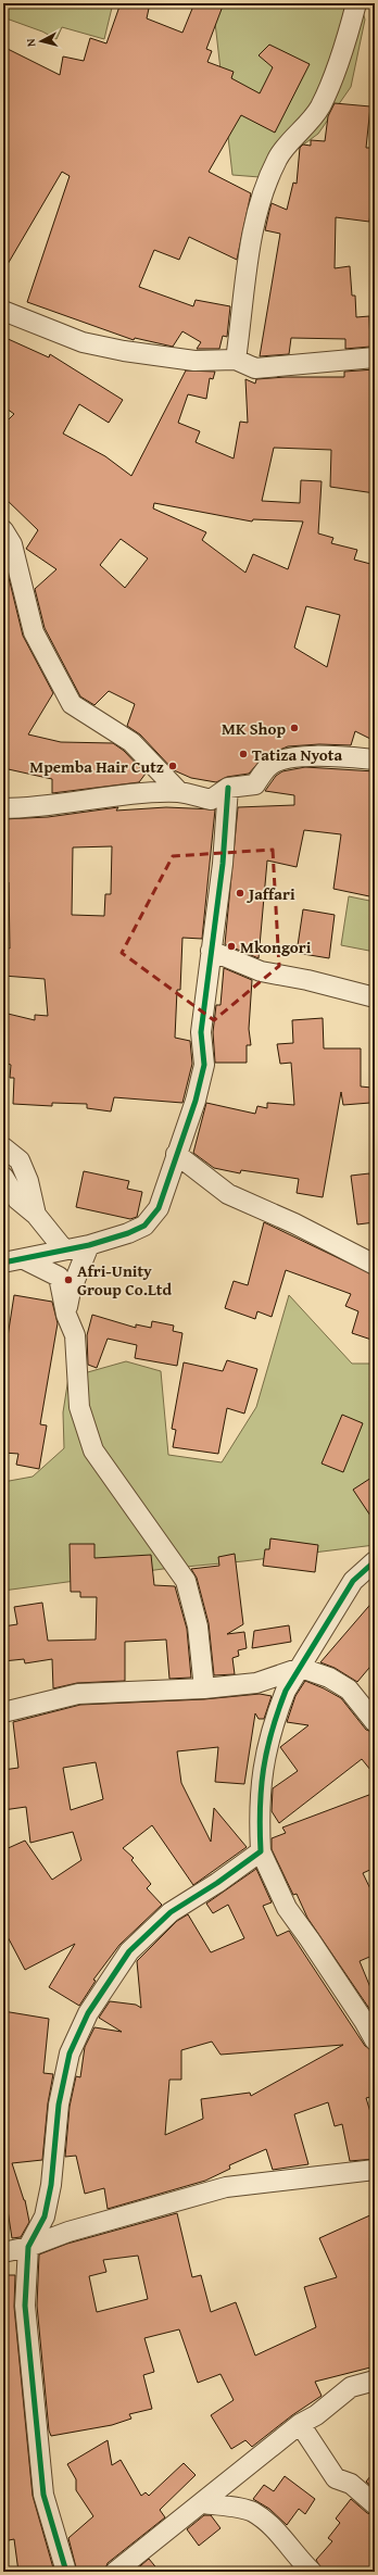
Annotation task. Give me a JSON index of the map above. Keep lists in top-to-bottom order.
{
  "places": [
    "MK Shop",
    "Tatiza Nyota",
    "Mpemba Hair Cutz",
    "Jaffari",
    "Mkongori",
    "Afri-Unity Group Co.Ltd"
  ],
  "north": "left"
}
